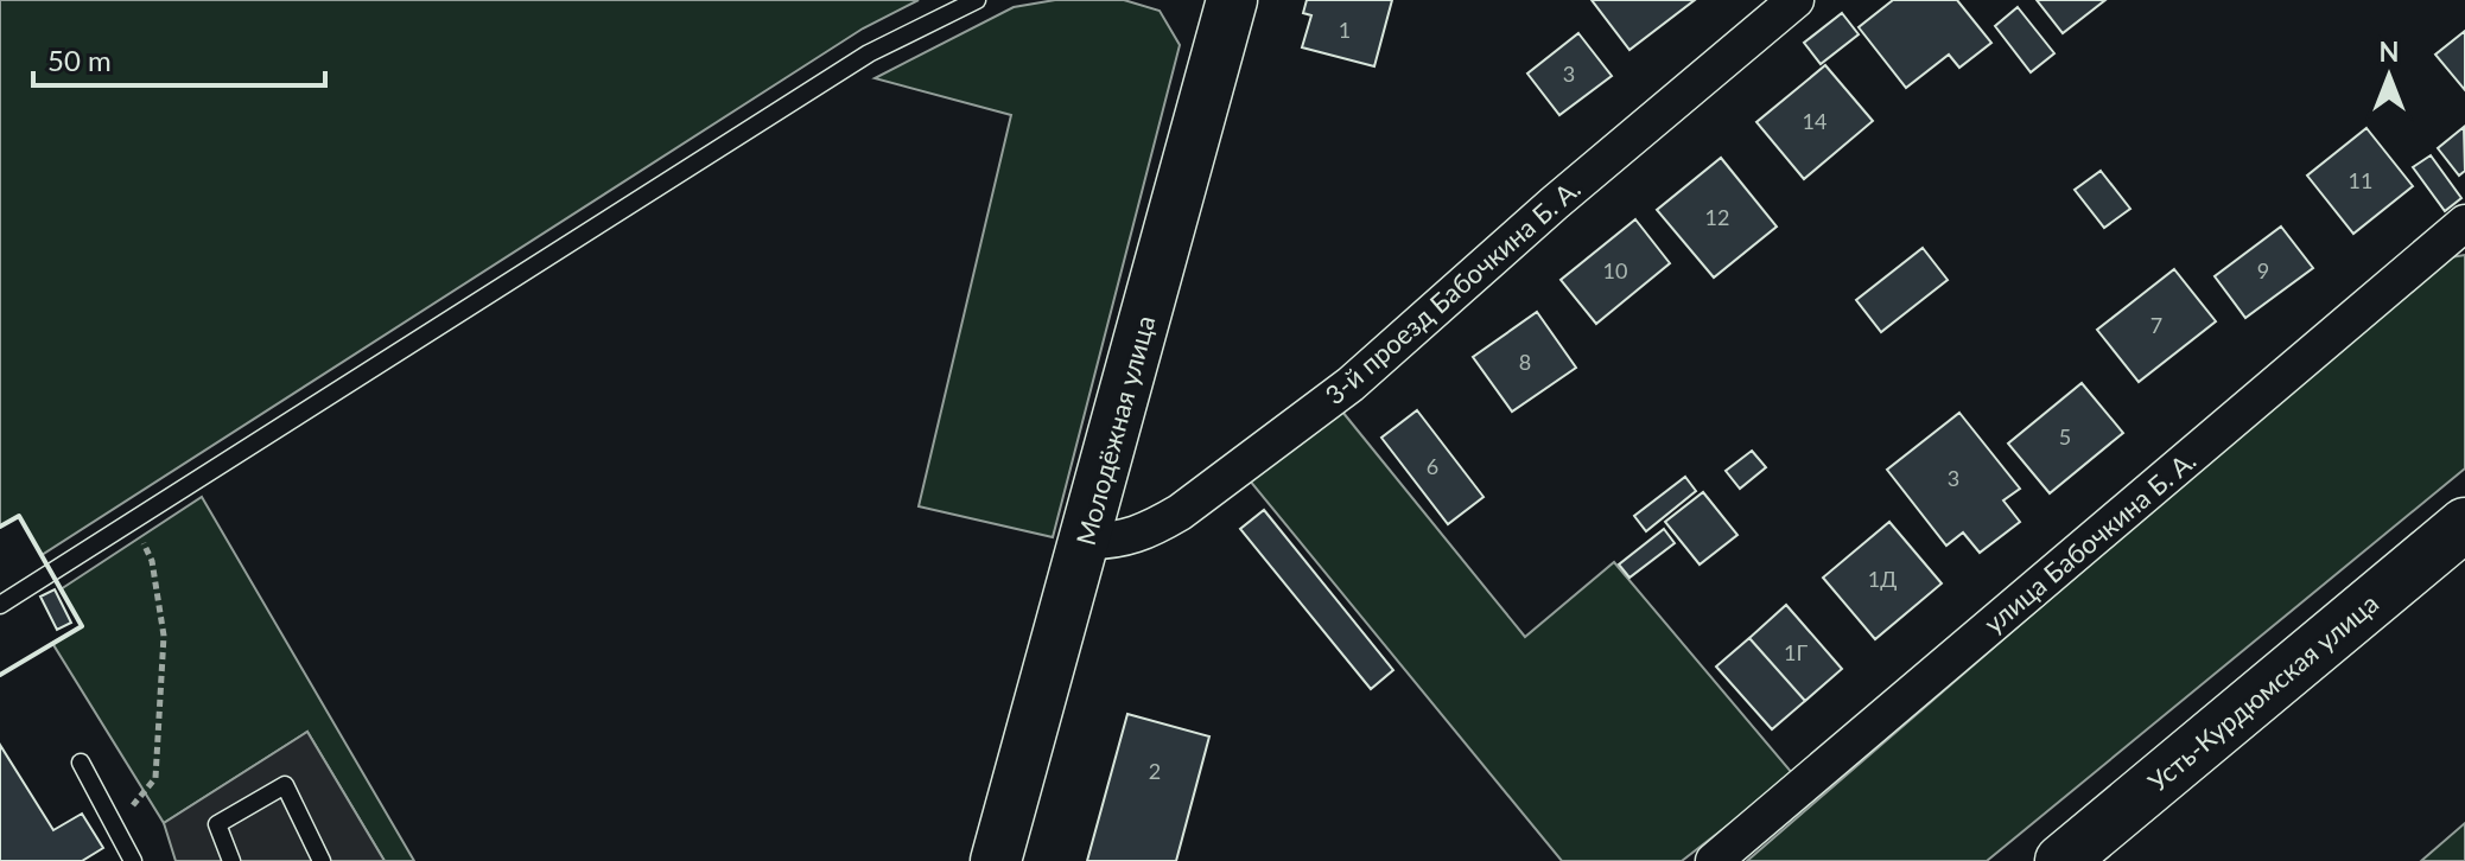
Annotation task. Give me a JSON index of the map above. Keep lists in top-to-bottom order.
{
  "streets": {
    "main road": ["Усть-Курдюмская улица"],
    "street": ["3-й проезд Бабочкина Б. А.", "Молодёжная улица", "улица Бабочкина Б. А."]
  },
  "crossings": [
    ["3-й проезд Бабочкина Б. А.", "Молодёжная улица"]
  ],
  "house_numbers": [
    "1",
    "3",
    "14",
    "11",
    "12",
    "10",
    "9",
    "7",
    "8",
    "5",
    "6",
    "3",
    "1Д",
    "1Г",
    "2"
  ],
  "scale_bar": "50 m",
  "north": "top"
}
